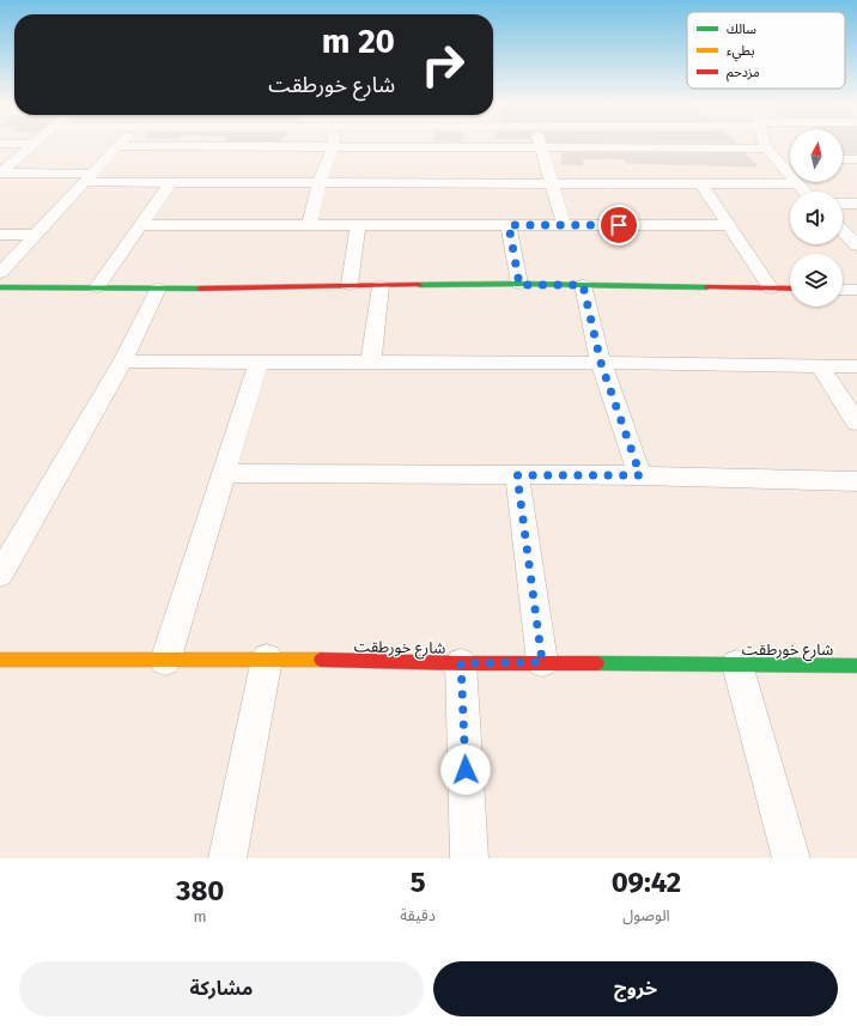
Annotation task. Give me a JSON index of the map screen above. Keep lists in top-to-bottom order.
{
  "streets": {
    "street": ["شارع خورطقت"]
  },
  "legend": ["سالك", "بطيء", "مزدحم"],
  "north": "top",
  "page": {
    "turn": ["20 m", "شارع خورطقت"],
    "eta": [
      "09:42",
      "الوصول",
      "5",
      "دقيقة",
      "380",
      "m"
    ],
    "buttons": ["خروج", "مشاركة"]
  }
}
